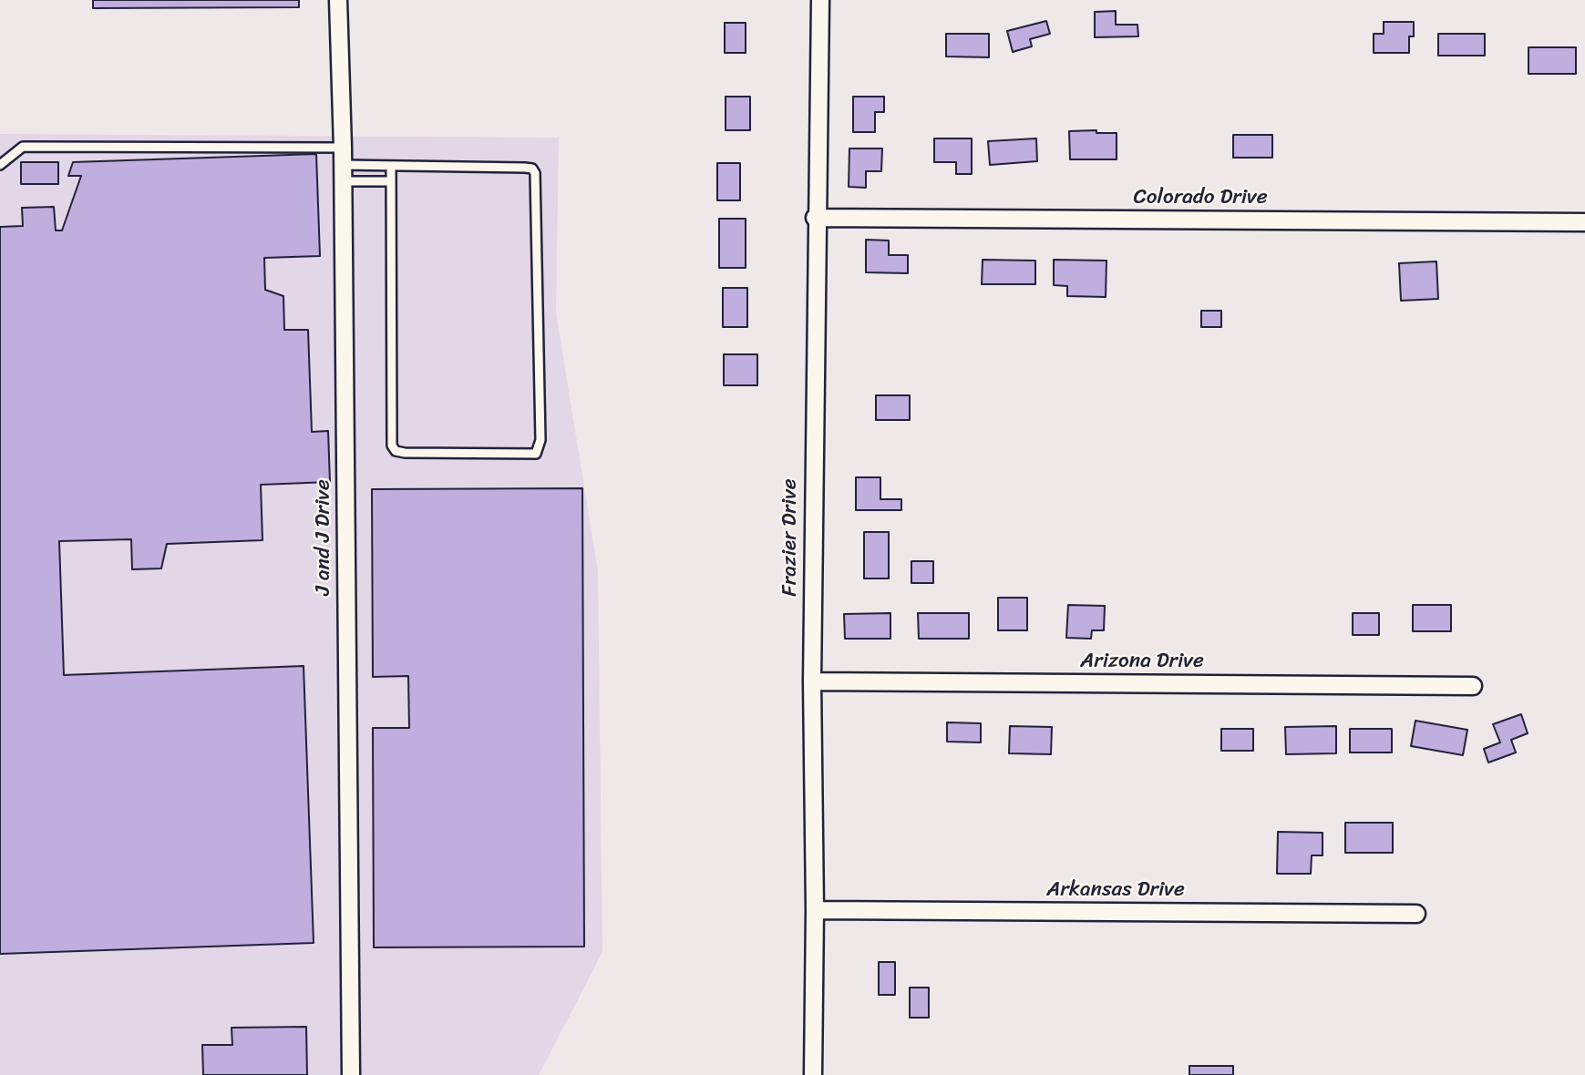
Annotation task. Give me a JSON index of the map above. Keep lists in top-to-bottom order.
{
  "streets": {
    "street": [
      "Colorado Drive",
      "J and J Drive",
      "Frazier Drive",
      "Arizona Drive",
      "Arkansas Drive"
    ]
  },
  "crossings": [
    ["Colorado Drive", "Frazier Drive"],
    ["Frazier Drive", "Arizona Drive"],
    ["Frazier Drive", "Arkansas Drive"]
  ]
}
